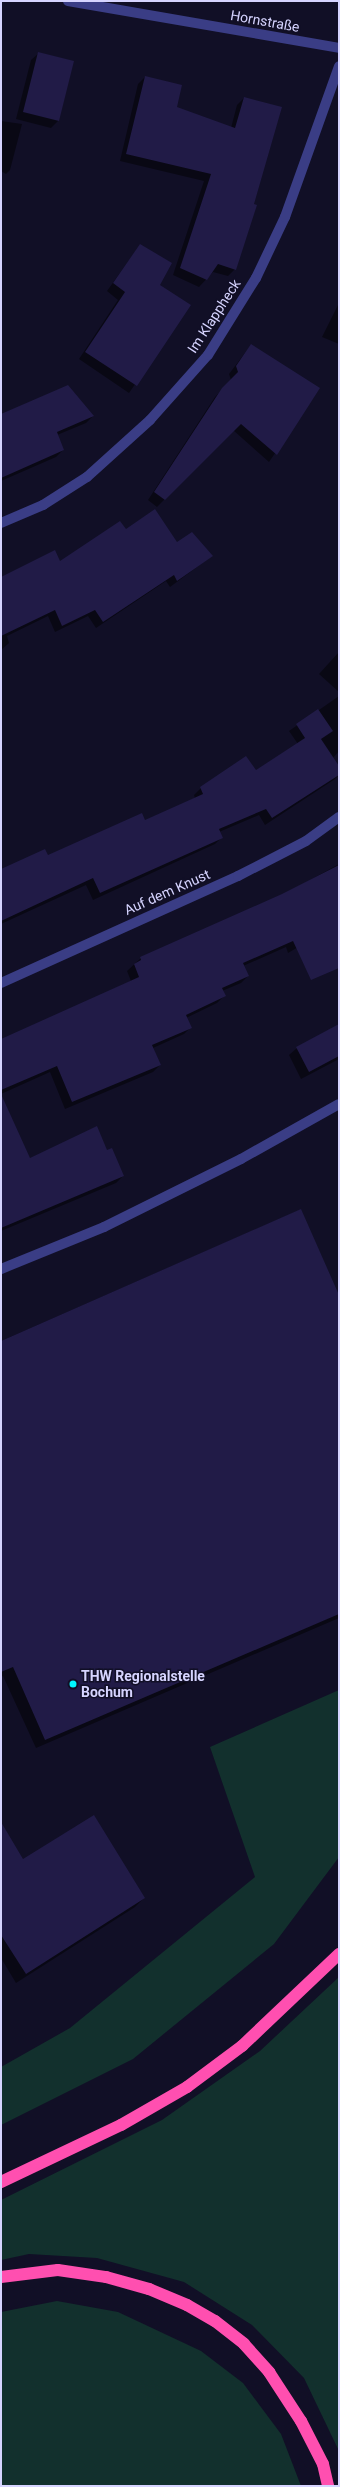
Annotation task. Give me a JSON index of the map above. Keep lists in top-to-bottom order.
{
  "streets": {
    "street": ["Hornstraße", "Im Klappheck", "Auf dem Knust"]
  },
  "places": ["THW Regionalstelle Bochum"]
}
